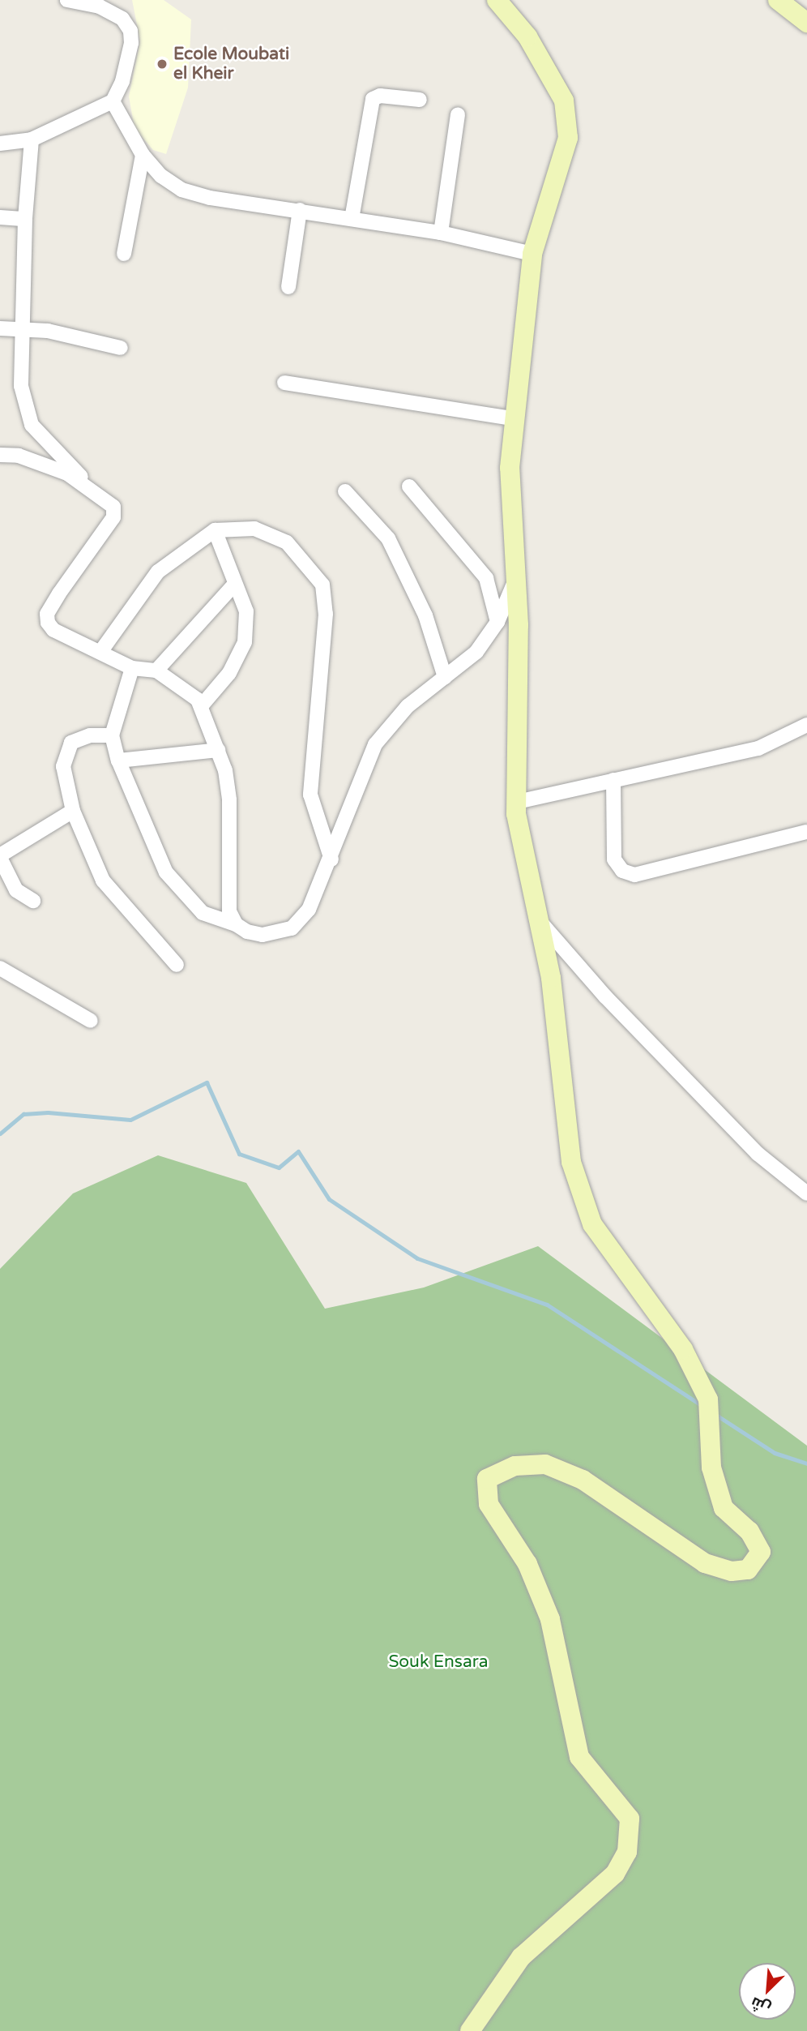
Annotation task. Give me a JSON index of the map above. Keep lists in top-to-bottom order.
{
  "parks": ["Souk Ensara"],
  "places": ["Ecole Moubati el Kheir"],
  "north": "bottom left"
}
